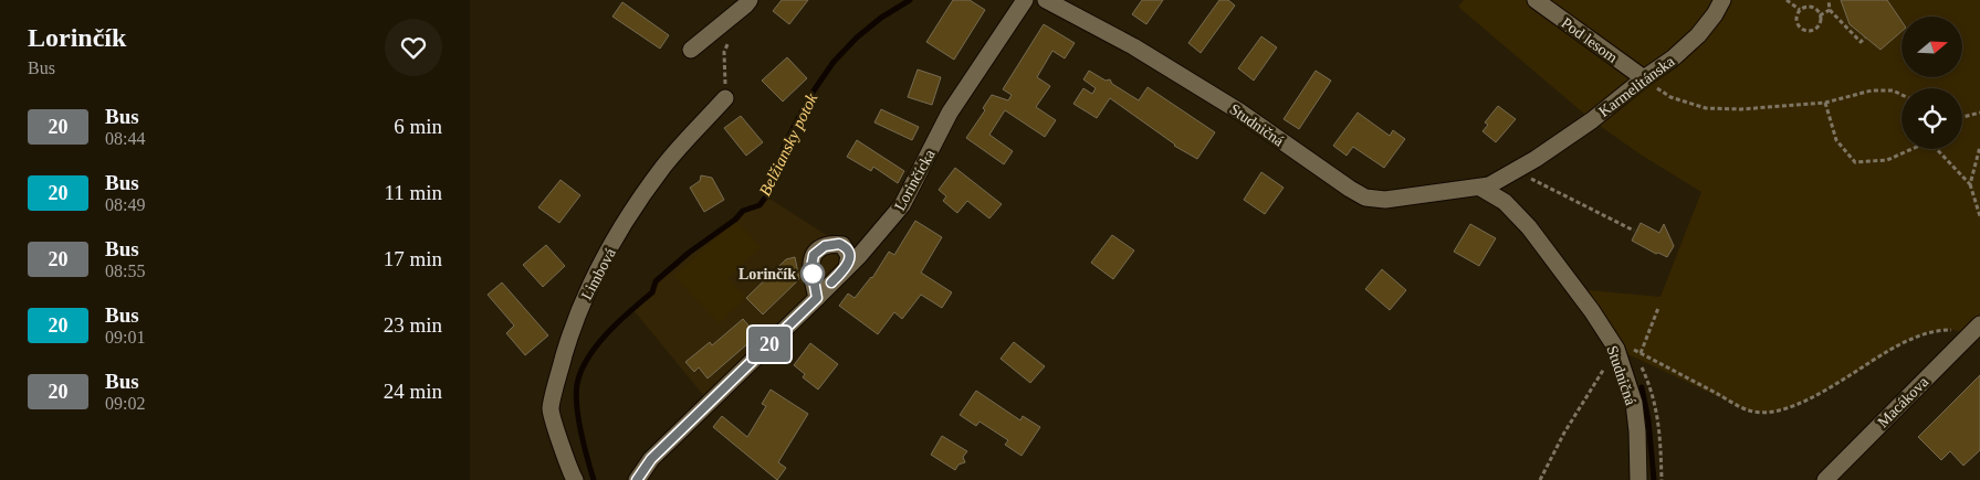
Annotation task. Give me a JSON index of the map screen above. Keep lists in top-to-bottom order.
{
  "streets": {
    "street": [
      "Pod lesom",
      "Karmelitánska",
      "Studničná",
      "Lorinčícka",
      "Limbová",
      "Macákova"
    ]
  },
  "crossings": [
    ["Pod lesom", "Karmelitánska"],
    ["Karmelitánska", "Studničná"]
  ],
  "water": ["Belžiansky potok"],
  "places": ["Lorinčík"],
  "lines": ["bus line 20"],
  "north": "right",
  "page": {
    "heading": ["Lorinčík", "Bus"],
    "on_map": "20",
    "list": [
      {
        "mark": "20",
        "name": "Bus",
        "note": "08:44",
        "value": "6 min"
      },
      {
        "mark": "20",
        "name": "Bus",
        "note": "08:49",
        "value": "11 min"
      },
      {
        "mark": "20",
        "name": "Bus",
        "note": "08:55",
        "value": "17 min"
      },
      {
        "mark": "20",
        "name": "Bus",
        "note": "09:01",
        "value": "23 min"
      },
      {
        "mark": "20",
        "name": "Bus",
        "note": "09:02",
        "value": "24 min"
      }
    ]
  }
}
